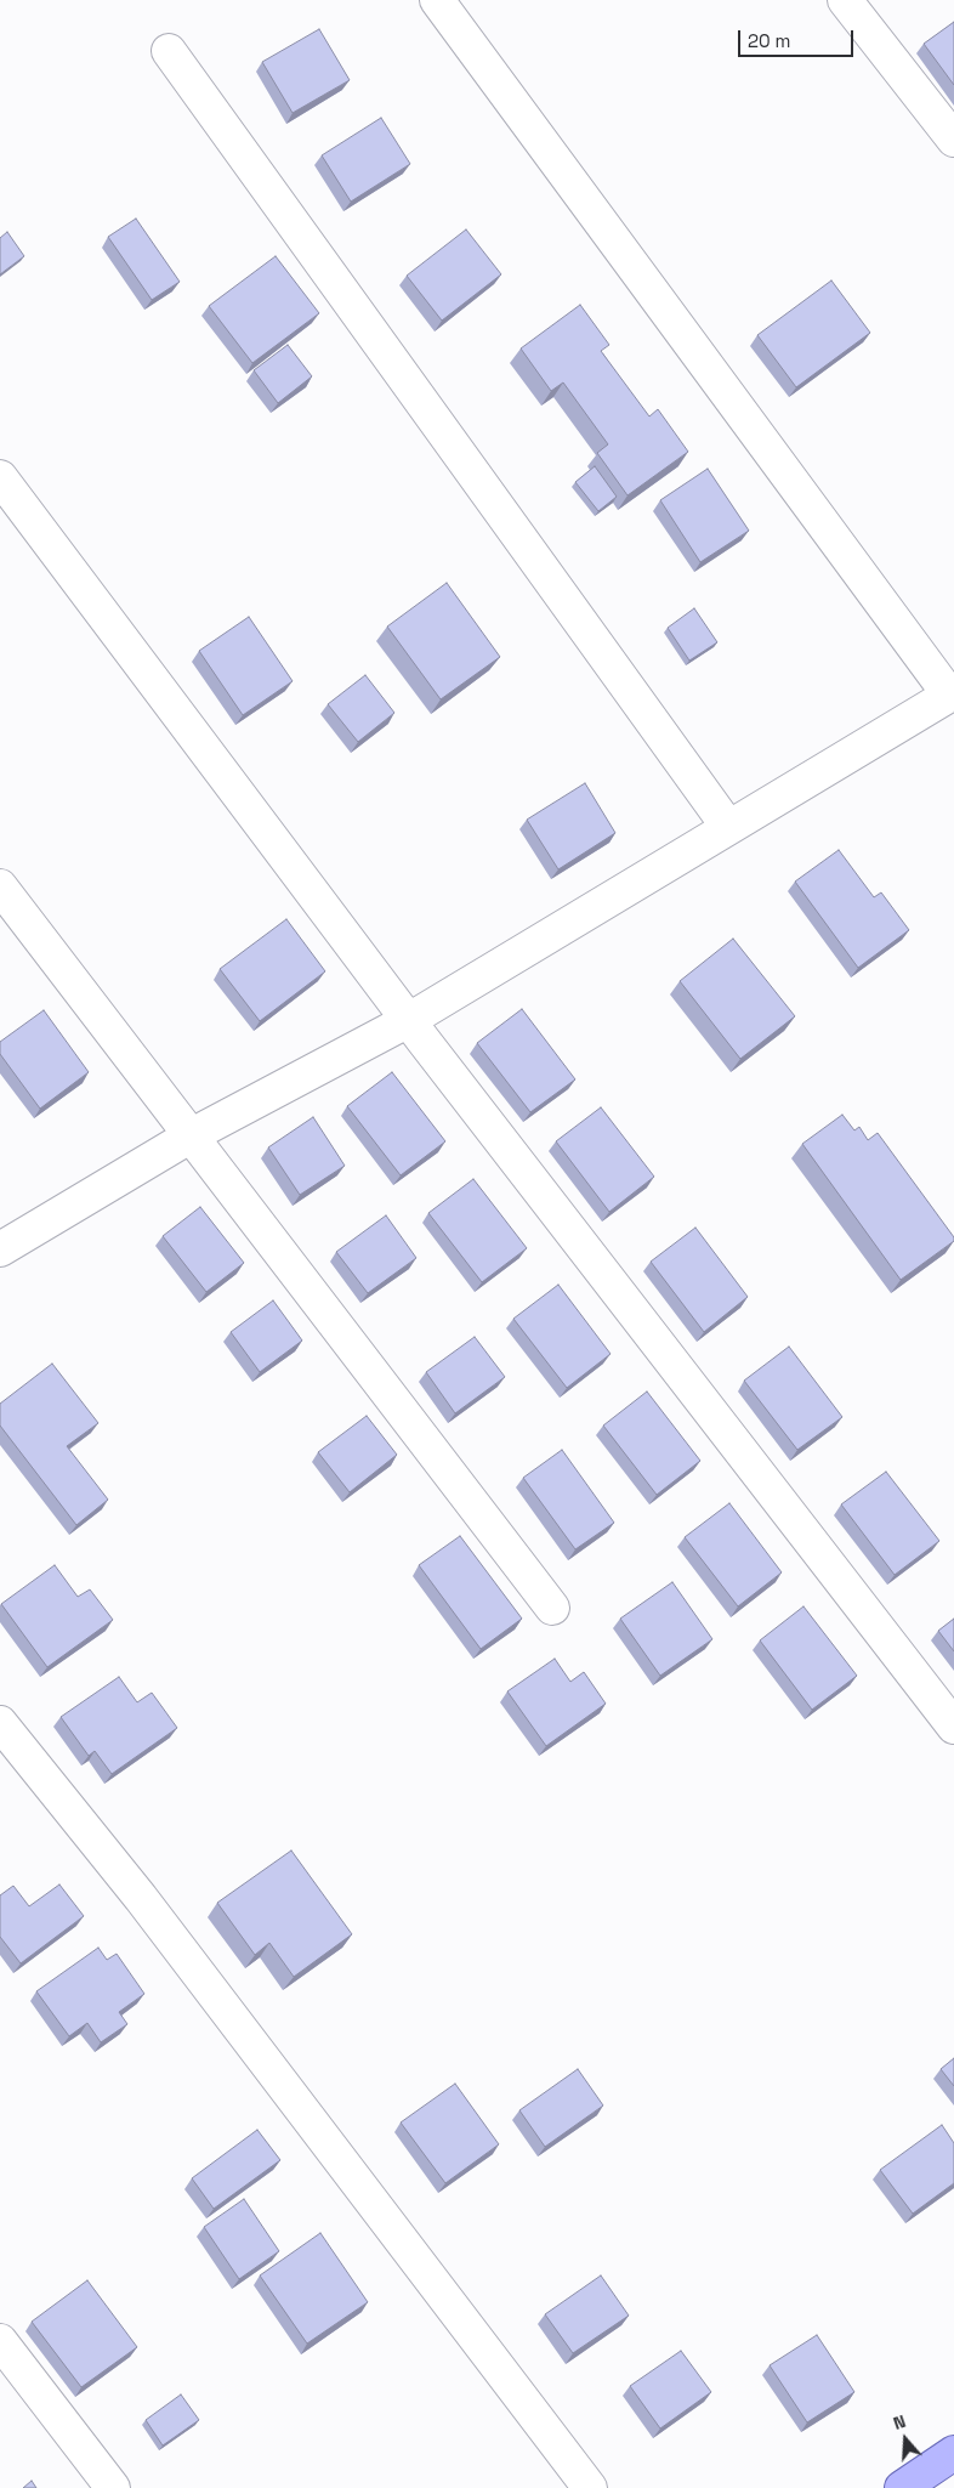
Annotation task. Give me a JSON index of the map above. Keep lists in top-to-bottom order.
{
  "scale_bar": "20 m",
  "north": "top"
}
